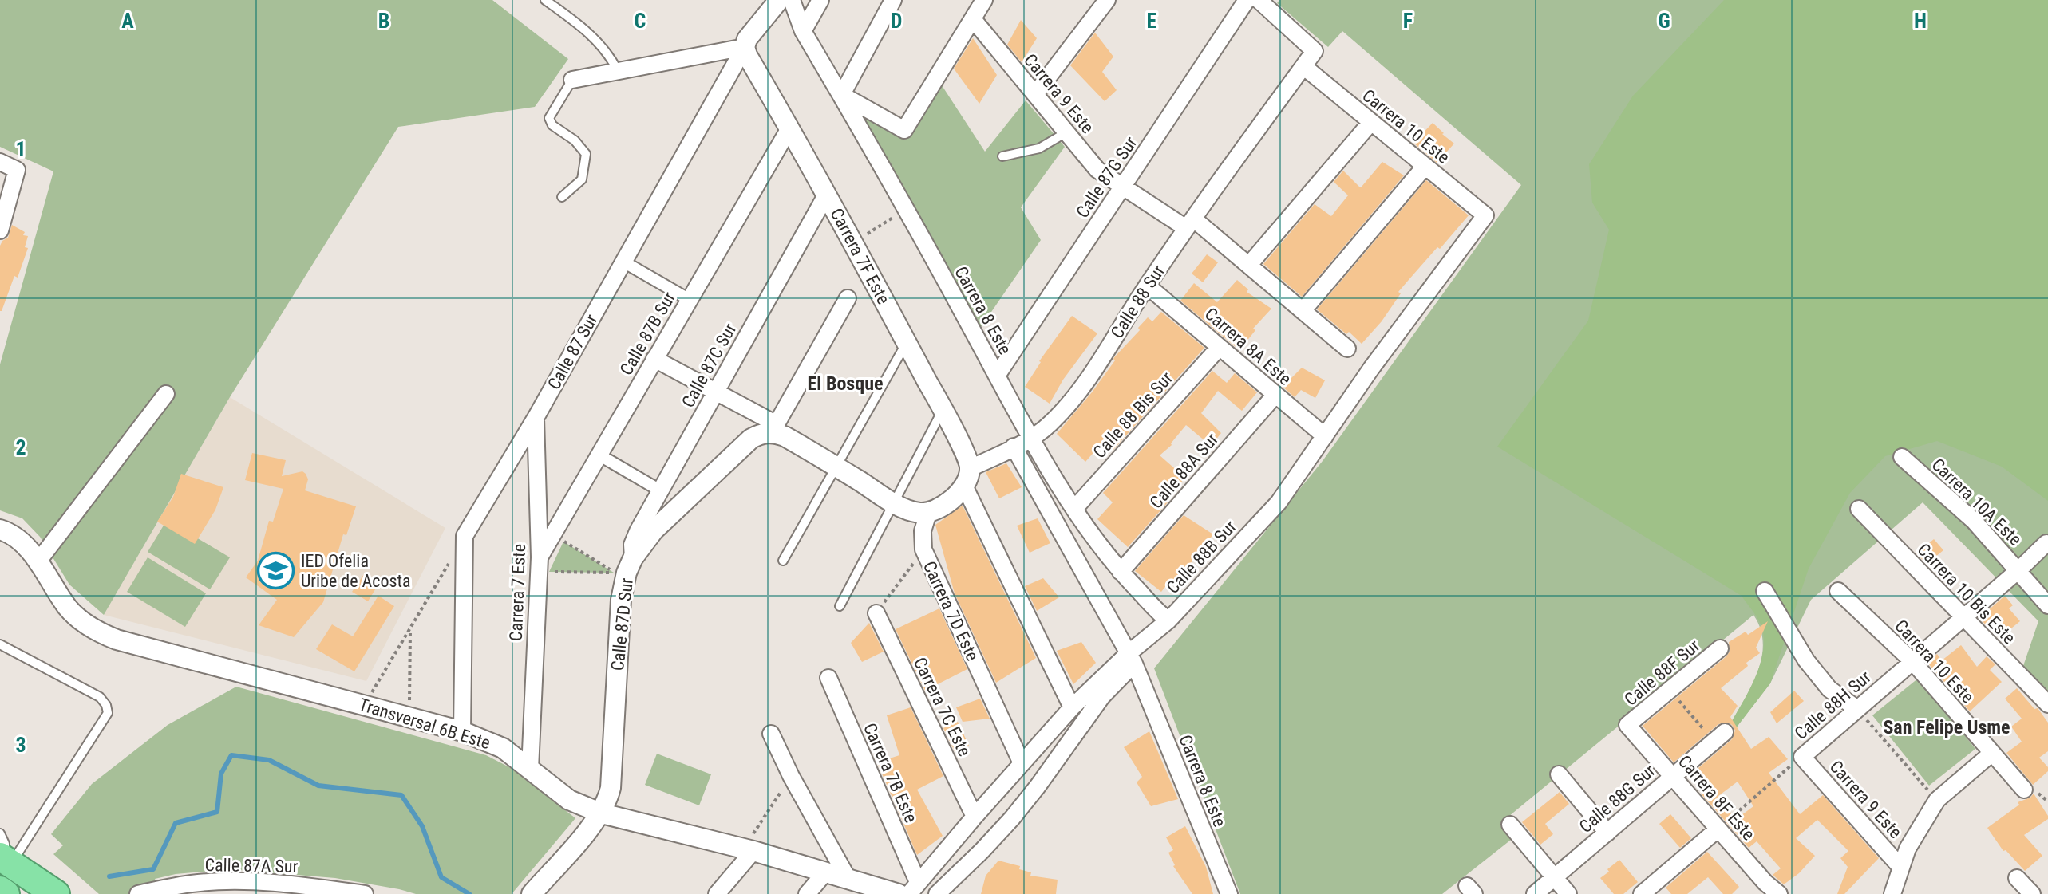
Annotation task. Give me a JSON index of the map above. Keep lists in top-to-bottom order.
{
  "streets": {
    "street": [
      "Carrera 9 Este",
      "Carrera 10 Este",
      "Calle 87G Sur",
      "Carrera 7F Este",
      "Calle 88 Sur",
      "Carrera 8 Este",
      "Calle 87B Sur",
      "Carrera 8A Este",
      "Calle 87 Sur",
      "Calle 87C Sur",
      "Calle 88 Bis Sur",
      "Calle 88A Sur",
      "Carrera 10A Este",
      "Calle 88B Sur",
      "Carrera 7 Este",
      "Carrera 10 Bis Este",
      "Carrera 7D Este",
      "Calle 87D Sur",
      "Calle 88F Sur",
      "Calle 88H Sur",
      "Carrera 7C Este",
      "Transversal 6B Este",
      "Carrera 7B Este",
      "Carrera 8F Este",
      "Calle 88G Sur",
      "Calle 87A Sur"
    ]
  },
  "crossings": [
    ["Carrera 9 Este", "Calle 87G Sur"],
    ["Carrera 9 Este", "Calle 88 Sur"],
    ["Carrera 9 Este", "Calle 88H Sur"],
    ["Carrera 10 Este", "Calle 88 Sur"],
    ["Carrera 10 Este", "Calle 88B Sur"],
    ["Carrera 10 Este", "Calle 88H Sur"],
    ["Calle 87G Sur", "Carrera 8 Este"],
    ["Carrera 7F Este", "Calle 88 Sur"],
    ["Carrera 7F Este", "Calle 87B Sur"],
    ["Carrera 7F Este", "Calle 87 Sur"],
    ["Carrera 7F Este", "Calle 87C Sur"],
    ["Carrera 7F Este", "Calle 88B Sur"],
    ["Calle 88 Sur", "Carrera 8 Este"],
    ["Calle 88 Sur", "Carrera 8A Este"],
    ["Calle 88 Sur", "Carrera 7D Este"],
    ["Carrera 8 Este", "Calle 88 Bis Sur"],
    ["Carrera 8 Este", "Calle 88A Sur"],
    ["Carrera 8 Este", "Calle 88B Sur"],
    ["Calle 87B Sur", "Carrera 7 Este"],
    ["Carrera 8A Este", "Calle 88 Bis Sur"],
    ["Carrera 8A Este", "Calle 88A Sur"],
    ["Carrera 8A Este", "Calle 88B Sur"],
    ["Calle 87 Sur", "Carrera 7 Este"],
    ["Calle 87C Sur", "Calle 87D Sur"],
    ["Carrera 10A Este", "Calle 88H Sur"],
    ["Calle 88B Sur", "Carrera 7D Este"],
    ["Calle 88B Sur", "Carrera 7C Este"],
    ["Calle 88B Sur", "Carrera 7B Este"],
    ["Carrera 7 Este", "Transversal 6B Este"],
    ["Carrera 10 Bis Este", "Calle 88H Sur"],
    ["Calle 87D Sur", "Transversal 6B Este"],
    ["Calle 88F Sur", "Carrera 8F Este"],
    ["Calle 88H Sur", "Carrera 8F Este"],
    ["Carrera 8F Este", "Calle 88G Sur"]
  ],
  "districts": ["El Bosque", "San Felipe Usme"],
  "places": {
    "school or university": ["IED Ofelia Uribe de Acosta"]
  },
  "grid": {
    "columns": [
      "A",
      "B",
      "C",
      "D",
      "E",
      "F",
      "G",
      "H"
    ],
    "rows": ["1", "2", "3"]
  }
}
